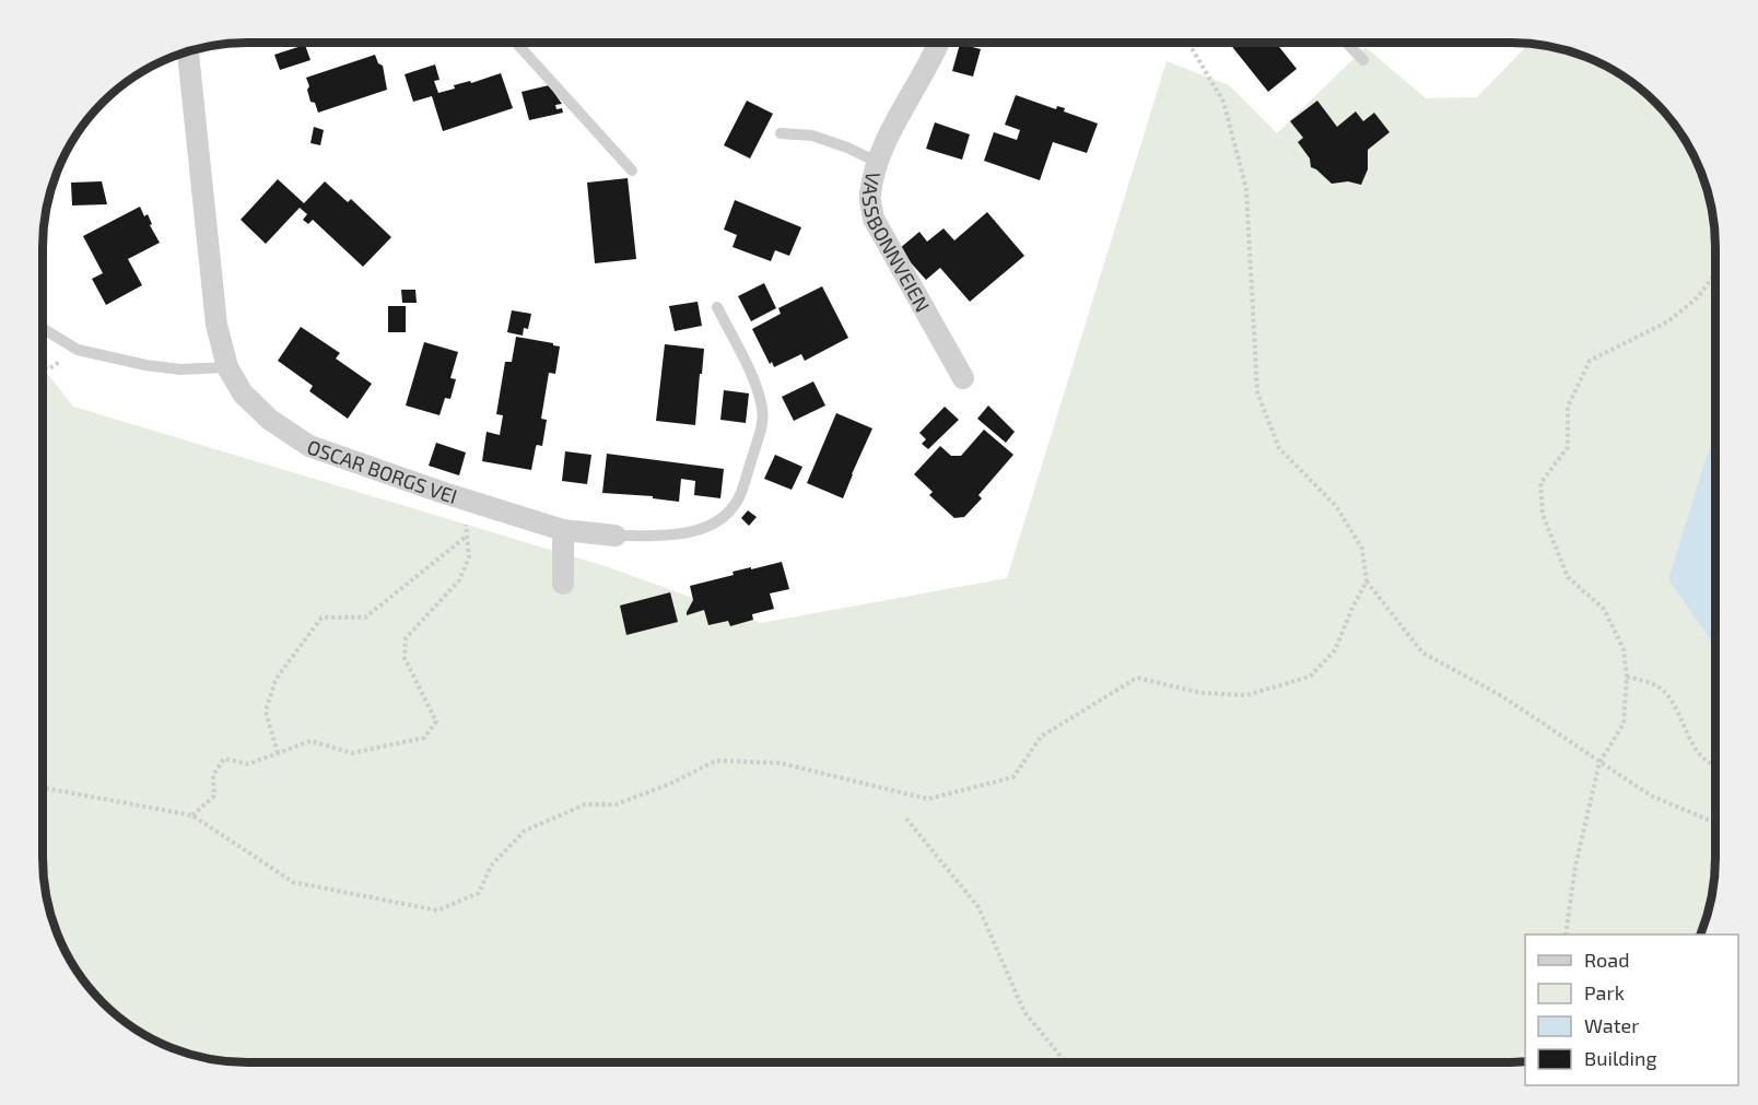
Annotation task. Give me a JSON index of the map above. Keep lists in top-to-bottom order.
{
  "streets": {
    "street": ["VASSBONNVEIEN", "OSCAR BORGS VEI"]
  },
  "legend": [
    "Road",
    "Park",
    "Water",
    "Building"
  ]
}
